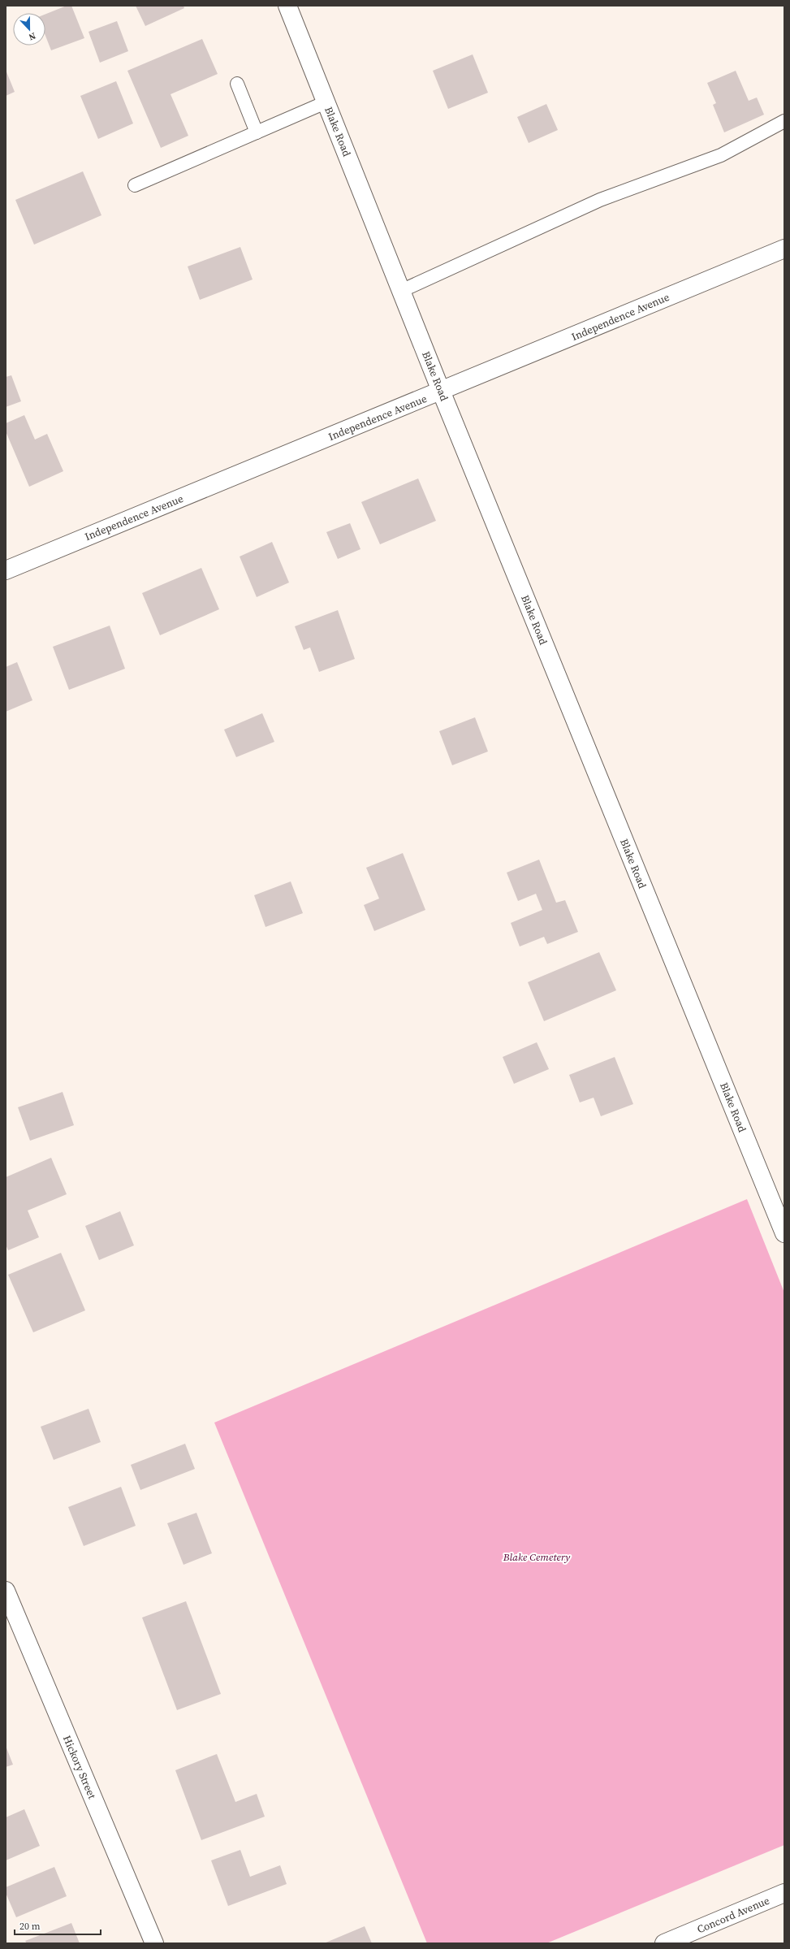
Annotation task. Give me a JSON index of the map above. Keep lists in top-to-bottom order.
{
  "streets": {
    "street": [
      "Blake Road",
      "Independence Avenue",
      "Hickory Street",
      "Concord Avenue"
    ]
  },
  "crossings": [
    ["Blake Road", "Independence Avenue"]
  ],
  "parks": ["Blake Cemetery"],
  "scale_bar": "20 m",
  "north": "bottom"
}
